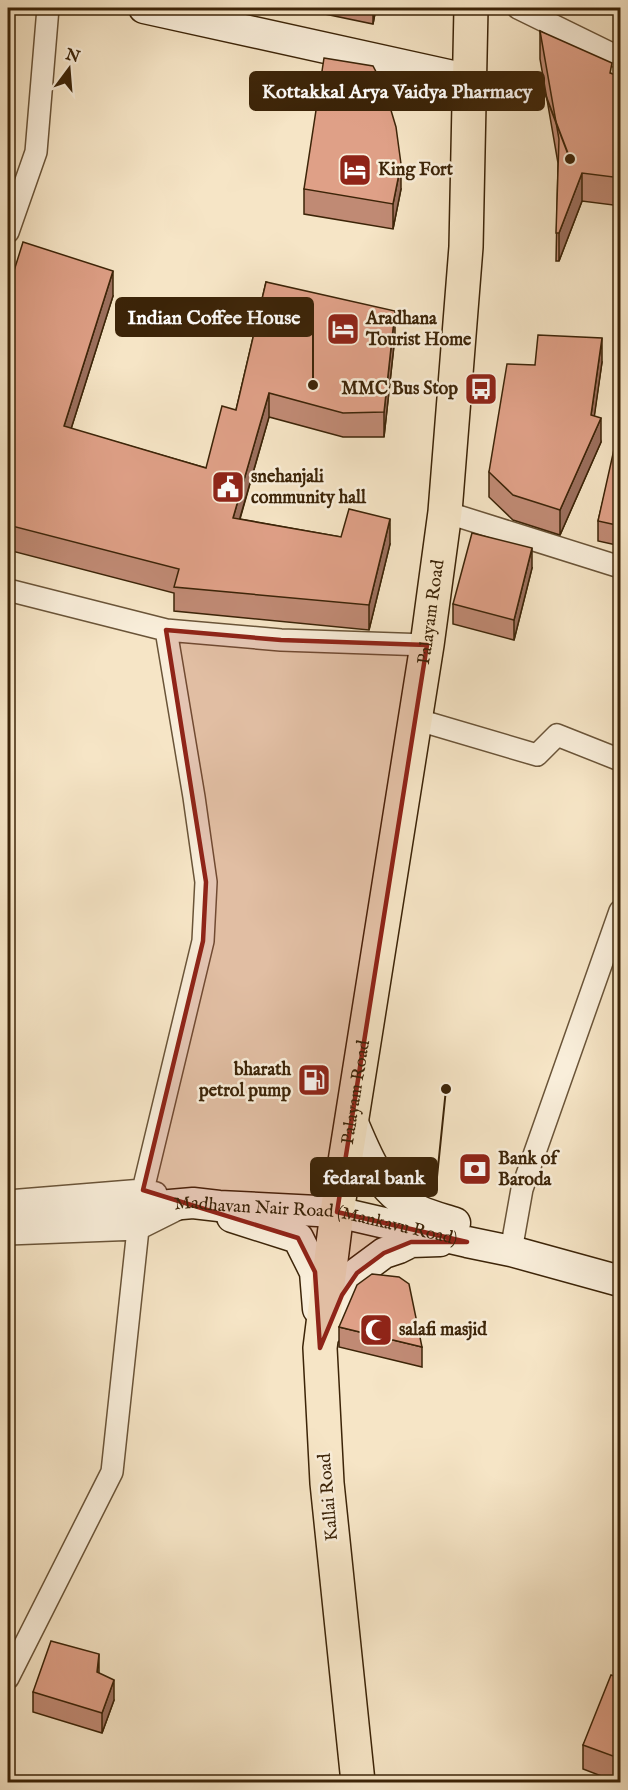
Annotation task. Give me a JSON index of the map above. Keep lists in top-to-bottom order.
{
  "streets": {
    "main road": ["Palayam Road", "Madhavan Nair Road (Mankavu Road)", "Kallai Road"]
  },
  "crossings": [
    ["Palayam Road", "Madhavan Nair Road (Mankavu Road)"],
    ["Palayam Road", "Kallai Road"],
    ["Madhavan Nair Road (Mankavu Road)", "Kallai Road"]
  ],
  "places": {
    "other": ["Kottakkal Arya Vaidya Pharmacy", "Indian Coffee House", "fedaral bank"],
    "hotel": ["King Fort", "Aradhana Tourist Home"],
    "bus stop": ["MMC Bus Stop"],
    "public building": ["snehanjali community hall"],
    "fuel station": ["bharath petrol pump"],
    "bank": ["Bank of Baroda"],
    "mosque": ["salafi masjid"]
  },
  "north": "top"
}
